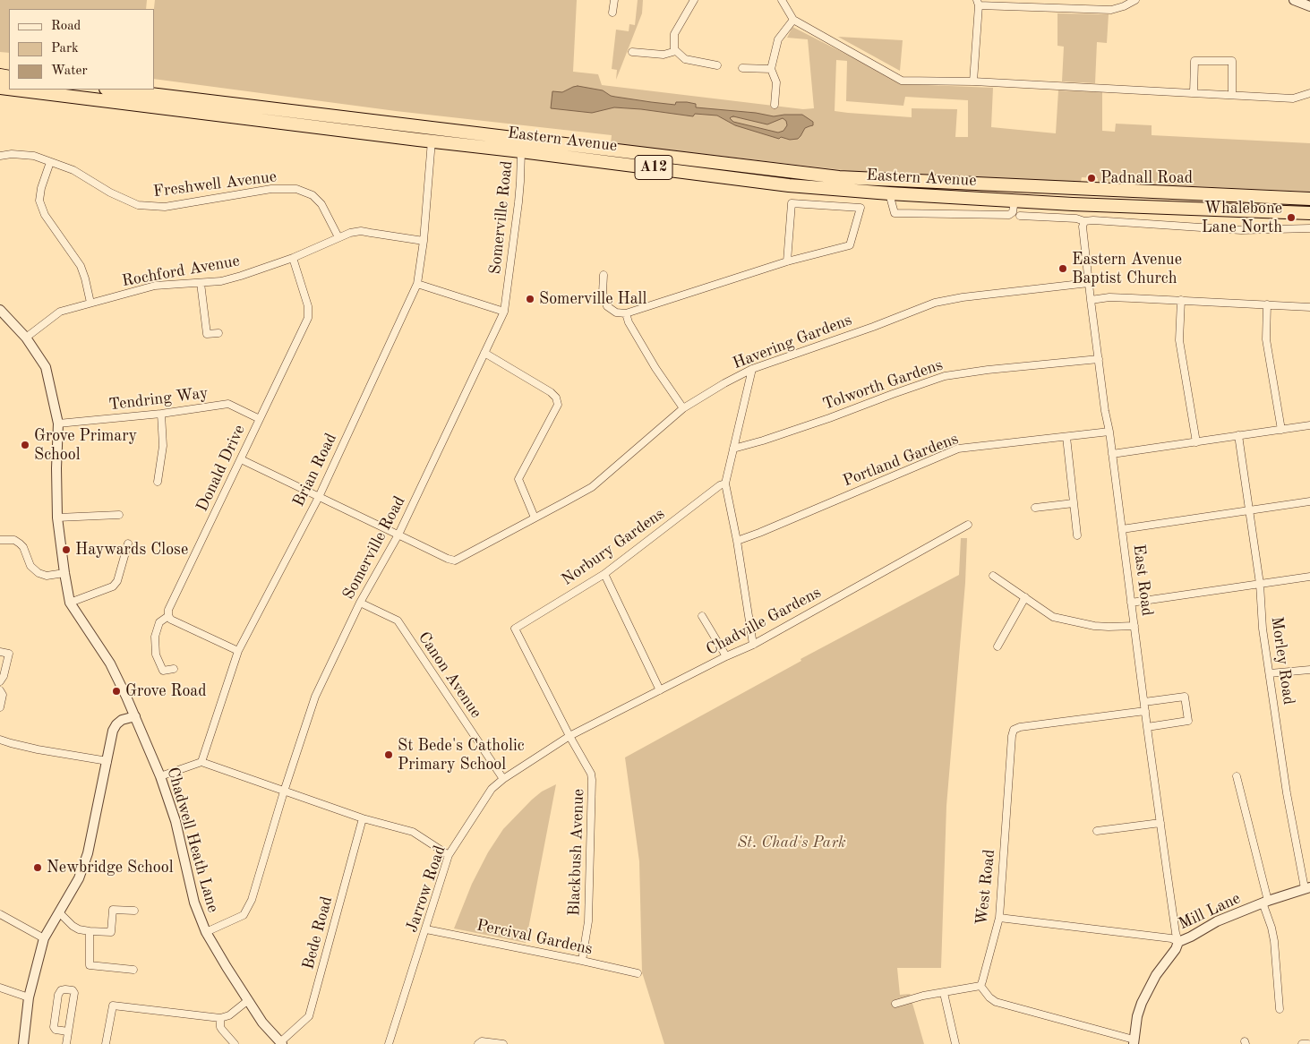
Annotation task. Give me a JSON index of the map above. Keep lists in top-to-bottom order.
{
  "streets": {
    "highway": ["Eastern Avenue", "A12"],
    "street": [
      "Freshwell Avenue",
      "Somerville Road",
      "Rochford Avenue",
      "Havering Gardens",
      "Tolworth Gardens",
      "Tendring Way",
      "Portland Gardens",
      "Donald Drive",
      "Brian Road",
      "Norbury Gardens",
      "East Road",
      "Chadville Gardens",
      "Morley Road",
      "Canon Avenue",
      "Chadwell Heath Lane",
      "Blackbush Avenue",
      "West Road",
      "Jarrow Road",
      "Mill Lane",
      "Bede Road",
      "Percival Gardens"
    ]
  },
  "crossings": [
    ["Eastern Avenue", "A12"],
    ["Eastern Avenue", "Somerville Road"],
    ["Eastern Avenue", "Brian Road"],
    ["Freshwell Avenue", "Rochford Avenue"],
    ["Somerville Road", "Havering Gardens"],
    ["Somerville Road", "Canon Avenue"],
    ["Somerville Road", "Chadwell Heath Lane"],
    ["Rochford Avenue", "Donald Drive"],
    ["Rochford Avenue", "Brian Road"],
    ["Rochford Avenue", "Chadwell Heath Lane"],
    ["Havering Gardens", "East Road"],
    ["Tolworth Gardens", "East Road"],
    ["Tendring Way", "Donald Drive"],
    ["Tendring Way", "Chadwell Heath Lane"],
    ["Portland Gardens", "East Road"],
    ["Norbury Gardens", "Blackbush Avenue"],
    ["East Road", "West Road"],
    ["East Road", "Mill Lane"],
    ["Chadville Gardens", "Blackbush Avenue"],
    ["Chadville Gardens", "Jarrow Road"],
    ["Morley Road", "Mill Lane"],
    ["Canon Avenue", "Jarrow Road"],
    ["Chadwell Heath Lane", "Bede Road"],
    ["Blackbush Avenue", "Jarrow Road"],
    ["Blackbush Avenue", "Percival Gardens"],
    ["Jarrow Road", "Percival Gardens"]
  ],
  "parks": ["St. Chad's Park"],
  "places": [
    "Padnall Road",
    "Whalebone Lane North",
    "Eastern Avenue Baptist Church",
    "Somerville Hall",
    "Grove Primary School",
    "Haywards Close",
    "Grove Road",
    "St Bede's Catholic Primary School",
    "Newbridge School"
  ],
  "legend": ["Road", "Park", "Water"]
}
